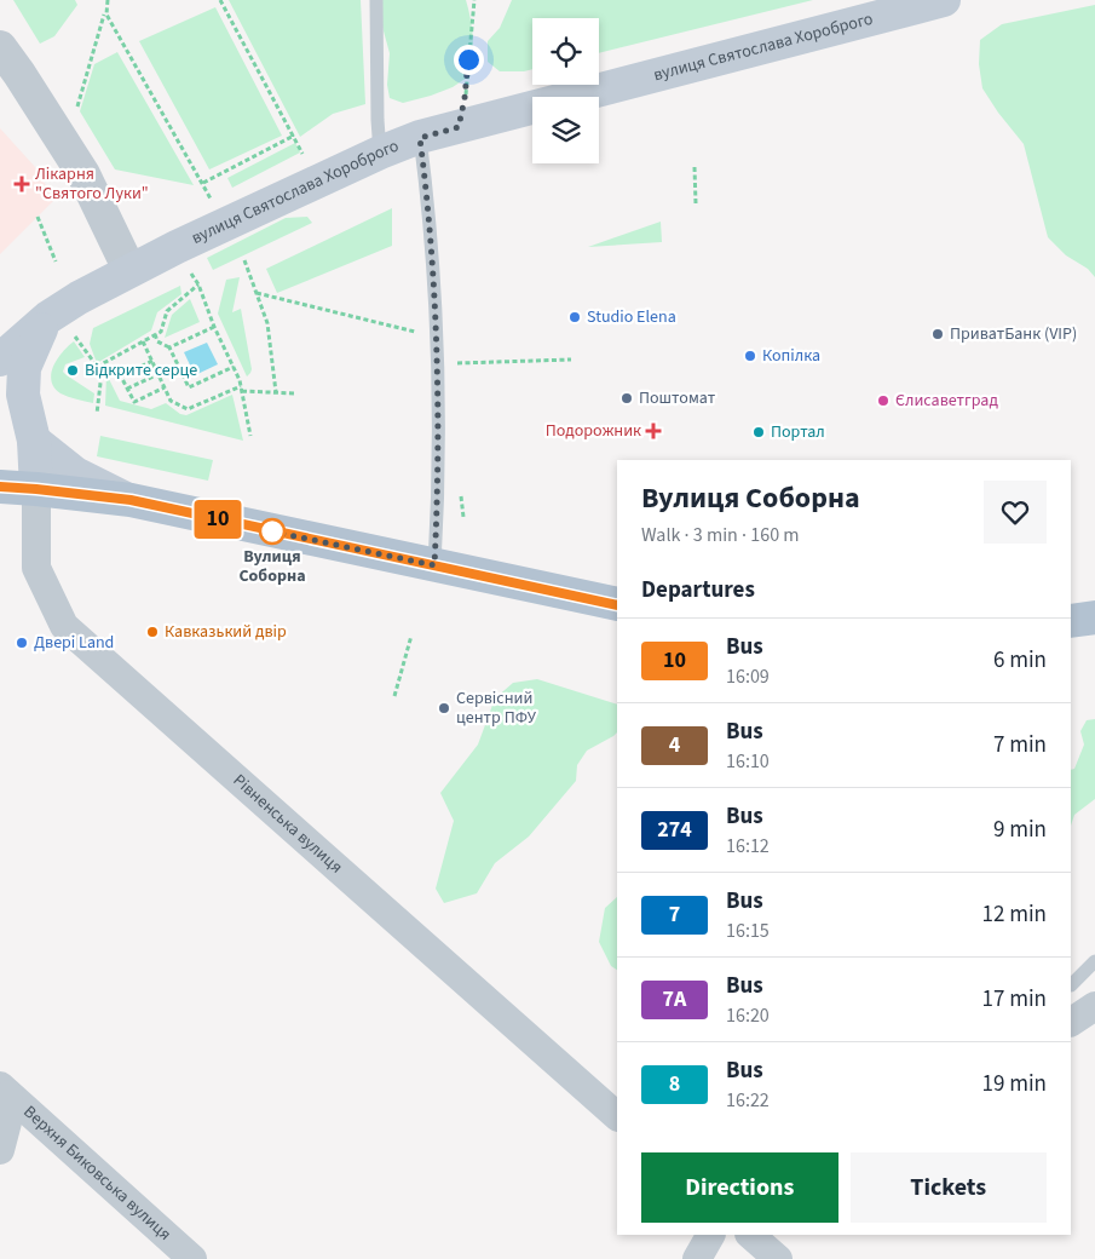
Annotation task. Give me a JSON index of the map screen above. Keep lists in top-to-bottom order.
{
  "streets": {
    "main road": ["вулиця Святослава Хороброго"],
    "street": ["Рівненська вулиця", "Верхня Биковська вулиця"]
  },
  "places": {
    "health": ["Лікарня \"Святого Луки\"", "Подорожник"],
    "other": [
      "Studio Elena",
      "ПриватБанк (VIP)",
      "Копілка",
      "Відкрите серце",
      "Поштомат",
      "Єлисаветград",
      "Портал",
      "Вулиця Соборна",
      "Кавказький двір",
      "Двері Land",
      "Cервісний центр ПФУ"
    ]
  },
  "lines": ["bus line 10"],
  "page": {
    "on_map": "10",
    "heading": [
      ["Вулиця Соборна", "Walk · 3 min · 160 m"],
      "Departures"
    ],
    "list": [
      {
        "mark": "10",
        "name": "Bus",
        "note": "16:09",
        "value": "6 min"
      },
      {
        "mark": "4",
        "name": "Bus",
        "note": "16:10",
        "value": "7 min"
      },
      {
        "mark": "274",
        "name": "Bus",
        "note": "16:12",
        "value": "9 min"
      },
      {
        "mark": "7",
        "name": "Bus",
        "note": "16:15",
        "value": "12 min"
      },
      {
        "mark": "7А",
        "name": "Bus",
        "note": "16:20",
        "value": "17 min"
      },
      {
        "mark": "8",
        "name": "Bus",
        "note": "16:22",
        "value": "19 min"
      }
    ],
    "buttons": ["Directions", "Tickets"]
  }
}
